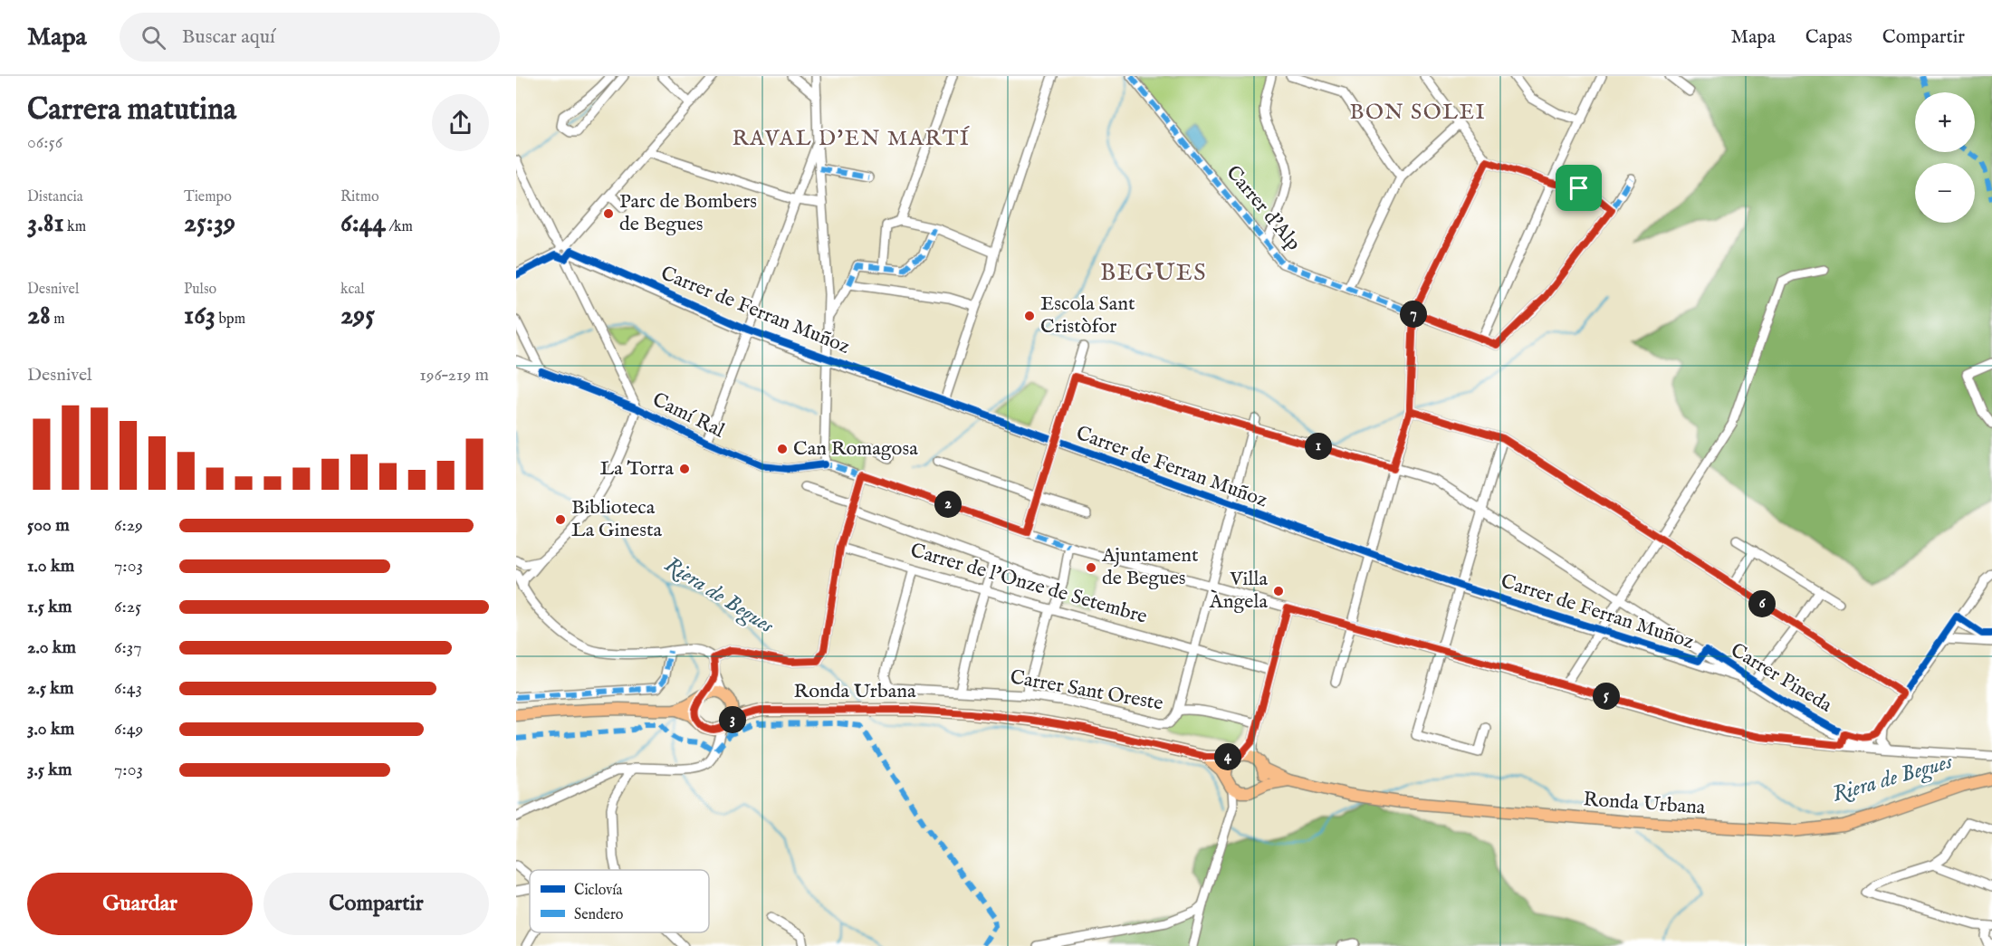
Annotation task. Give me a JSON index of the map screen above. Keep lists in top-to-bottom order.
{
  "streets": {
    "main road": ["Ronda Urbana"],
    "street": [
      "Carrer d'Alp",
      "Carrer de Ferran Muñoz",
      "Camí Ral",
      "Carrer de l'Onze de Setembre",
      "Carrer Pineda",
      "Carrer Sant Oreste"
    ]
  },
  "crossings": [
    ["Carrer de Ferran Muñoz", "Carrer Pineda"],
    ["Carrer de l'Onze de Setembre", "Carrer Sant Oreste"]
  ],
  "districts": ["BON SOLEI", "RAVAL D'EN MARTÍ", "BEGUES"],
  "water": ["Riera de Begues"],
  "places": [
    "Parc de Bombers de Begues",
    "Escola Sant Cristòfor",
    "Can Romagosa",
    "La Torra",
    "Biblioteca La Ginesta",
    "Ajuntament de Begues",
    "Villa Àngela"
  ],
  "legend": ["Ciclovía", "Sendero"],
  "page": {
    "header": "Mapa",
    "search": "Buscar aquí",
    "nav": ["Mapa", "Capas", "Compartir"],
    "heading": ["Carrera matutina", "06:56"],
    "map_buttons": ["+", "−"],
    "stats": [
      ["Distancia", "3.81 km"],
      ["Tiempo", "25:39"],
      ["Ritmo", "6:44 /km"],
      ["Desnivel", "28 m"],
      ["Pulso", "163 bpm"],
      ["kcal", "295"]
    ],
    "pins": [
      "7",
      "1",
      "2",
      "6",
      "5",
      "3",
      "4"
    ],
    "chart": ["Desnivel", "196–219 m"],
    "list": [
      {
        "name": "500 m",
        "note": "6:29"
      },
      {
        "name": "1.0 km",
        "note": "7:03"
      },
      {
        "name": "1.5 km",
        "note": "6:25"
      },
      {
        "name": "2.0 km",
        "note": "6:37"
      },
      {
        "name": "2.5 km",
        "note": "6:43"
      },
      {
        "name": "3.0 km",
        "note": "6:49"
      },
      {
        "name": "3.5 km",
        "note": "7:03"
      }
    ],
    "buttons": ["Guardar", "Compartir"]
  }
}
